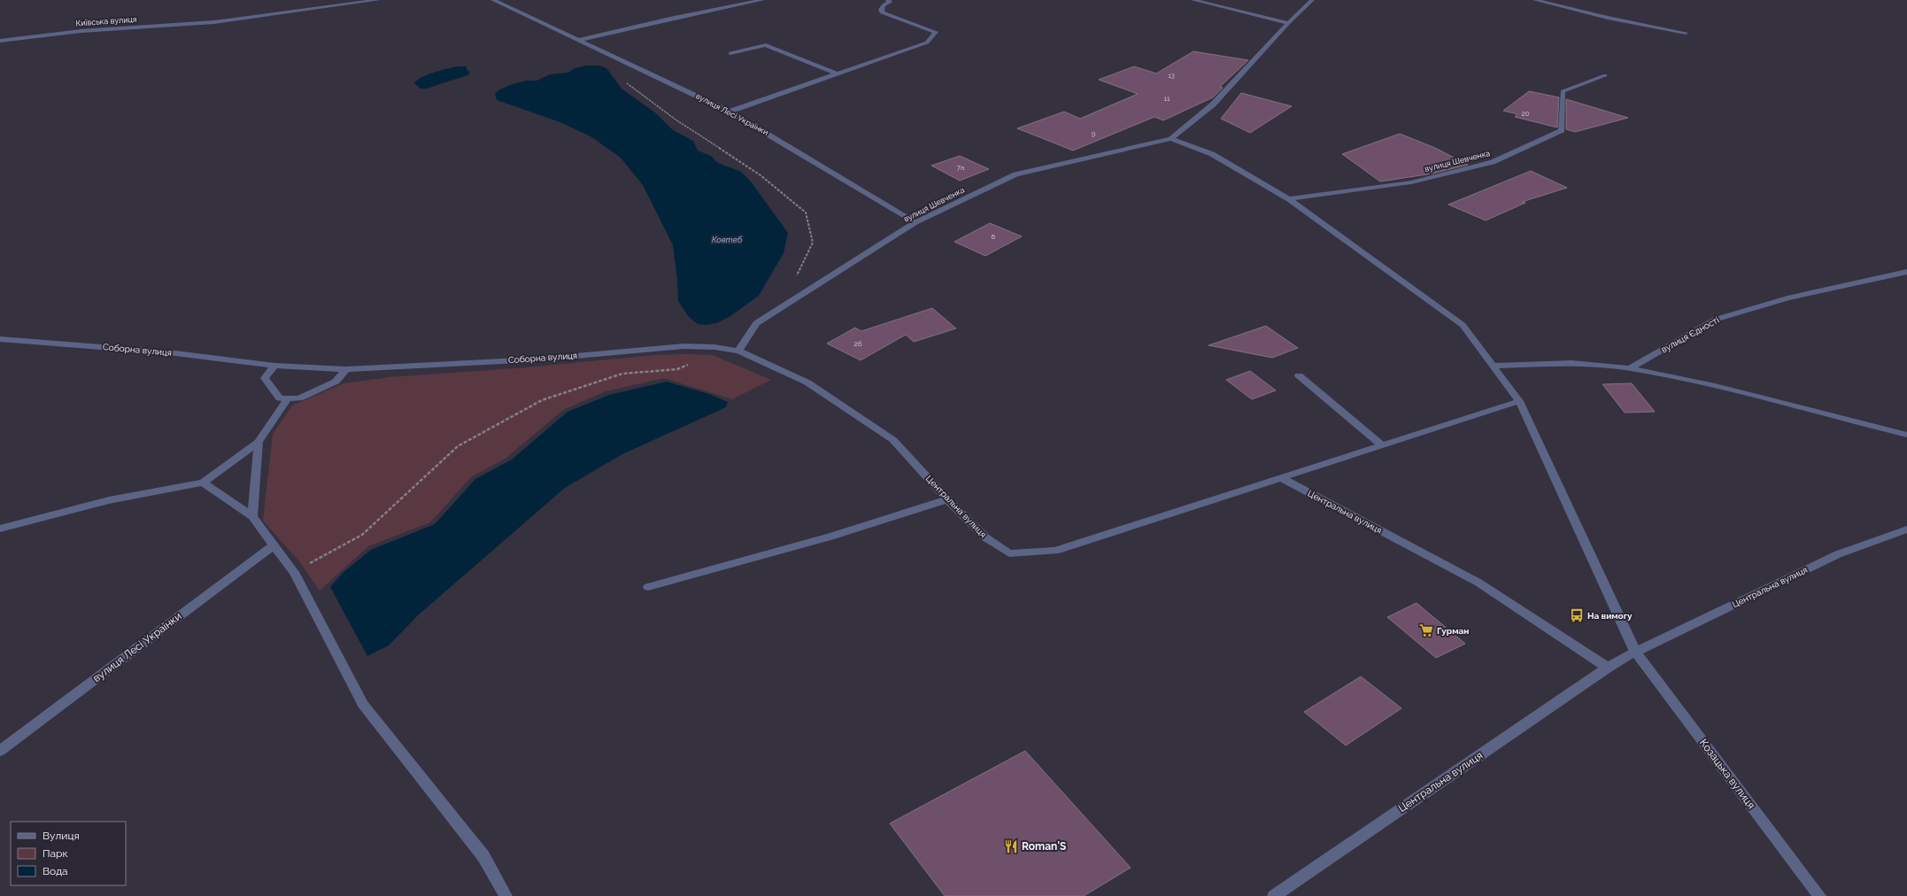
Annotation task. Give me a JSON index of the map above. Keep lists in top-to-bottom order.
{
  "streets": {
    "street": [
      "Київська вулиця",
      "вулиця Лесі Українки",
      "вулиця Шевченка",
      "вулиця Єдності",
      "Соборна вулиця",
      "Центральна вулиця",
      "Козацька вулиця"
    ]
  },
  "crossings": [
    ["вулиця Лесі Українки", "вулиця Шевченка"],
    ["вулиця Шевченка", "Соборна вулиця"],
    ["вулиця Шевченка", "Центральна вулиця"],
    ["Соборна вулиця", "Центральна вулиця"],
    ["Центральна вулиця", "Козацька вулиця"]
  ],
  "water": ["Ковтеб"],
  "places": {
    "bus stop": ["На вимогу"],
    "supermarket": ["Гурман"],
    "restaurant": ["Roman'S"]
  },
  "house_numbers": [
    "13",
    "11",
    "20",
    "9",
    "7а",
    "6",
    "2б"
  ],
  "legend": ["Вулиця", "Парк", "Вода"]
}
